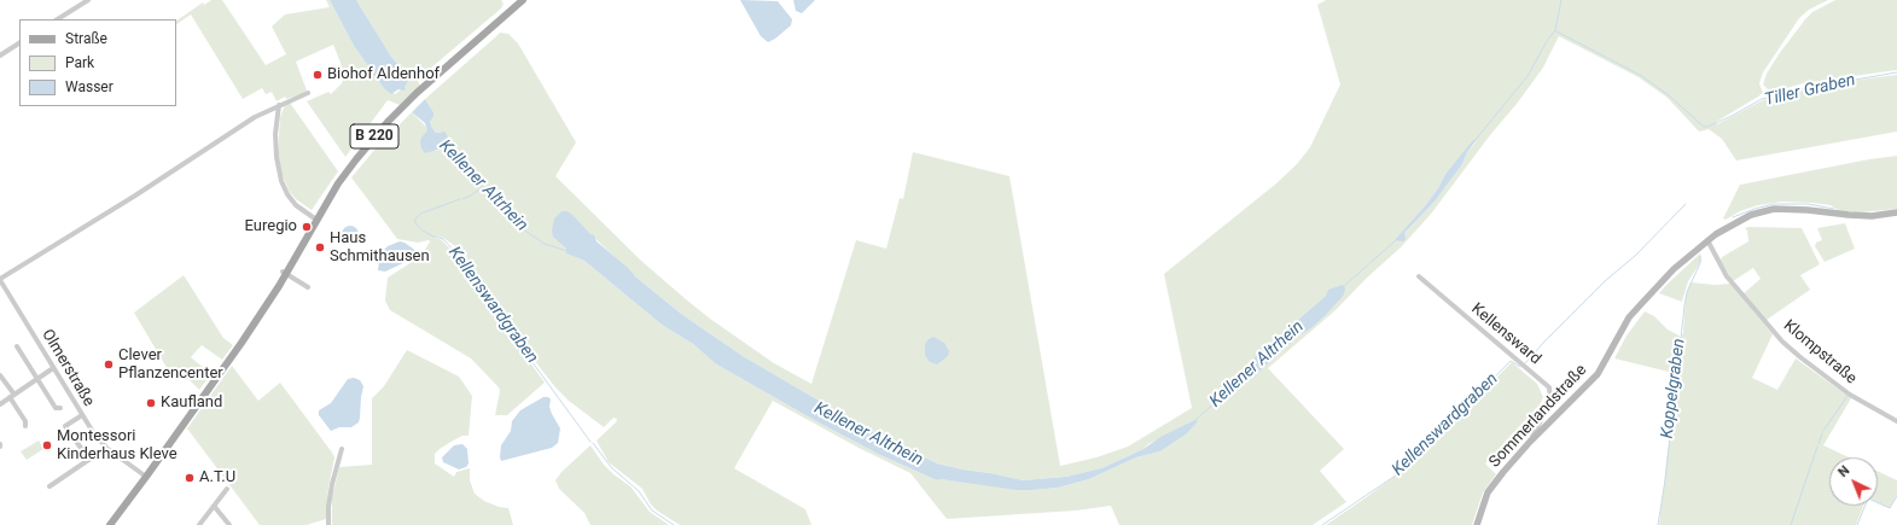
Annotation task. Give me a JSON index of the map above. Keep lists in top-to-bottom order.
{
  "streets": {
    "main road": ["B 220"],
    "street": [
      "Kellensward",
      "Klompstraße",
      "Olmerstraße",
      "Sommerlandstraße"
    ]
  },
  "crossings": [
    ["B 220", "Olmerstraße"],
    ["Kellensward", "Sommerlandstraße"],
    ["Klompstraße", "Sommerlandstraße"]
  ],
  "water": [
    "Tiller Graben",
    "Kellener Altrhein",
    "Kellenswardgraben",
    "Koppelgraben"
  ],
  "places": [
    "Biohof Aldenhof",
    "Euregio",
    "Haus Schmithausen",
    "Clever Pflanzencenter",
    "Kaufland",
    "Montessori Kinderhaus Kleve",
    "A.T.U"
  ],
  "legend": ["Straße", "Park", "Wasser"],
  "north": "top left"
}
